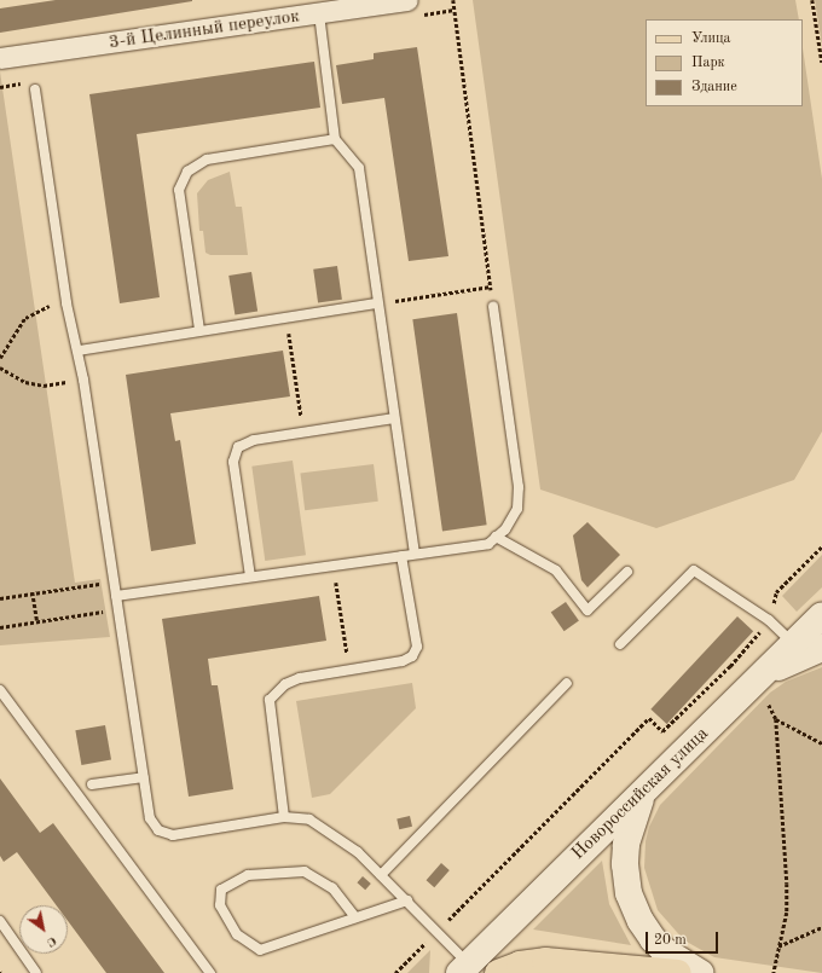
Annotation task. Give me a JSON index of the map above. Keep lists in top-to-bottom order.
{
  "streets": {
    "street": ["3-й Целинный переулок", "Новороссийская улица"]
  },
  "legend": ["Улица", "Парк", "Здание"],
  "scale_bar": "20 m",
  "north": "bottom right"
}
